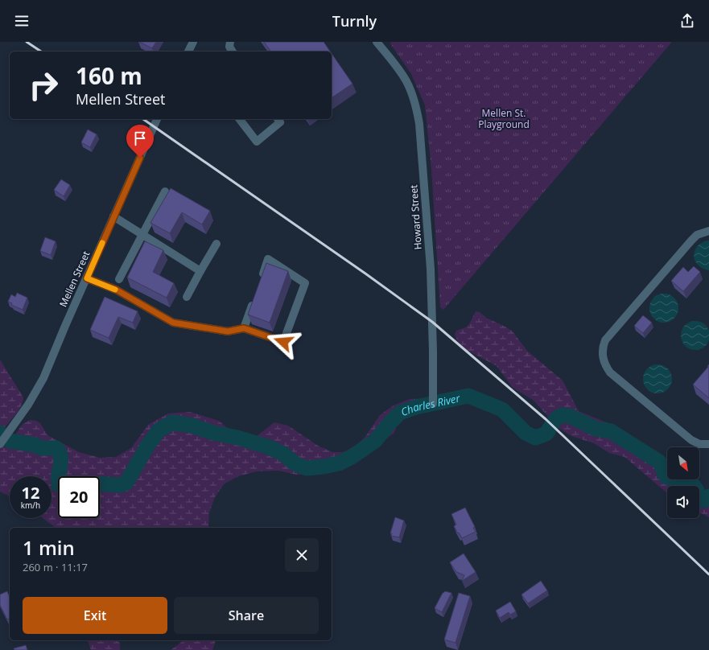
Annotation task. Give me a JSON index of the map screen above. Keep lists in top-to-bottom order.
{
  "streets": {
    "street": ["Howard Street", "Mellen Street"]
  },
  "water": ["Charles River"],
  "parks": ["Mellen St. Playground"],
  "north": "bottom right",
  "page": {
    "header": "Turnly",
    "turn": ["160 m", "Mellen Street"],
    "speed": "12 km/h",
    "limit": "20",
    "heading": ["1 min", "260 m · 11:17"],
    "buttons": ["Exit", "Share"]
  }
}
